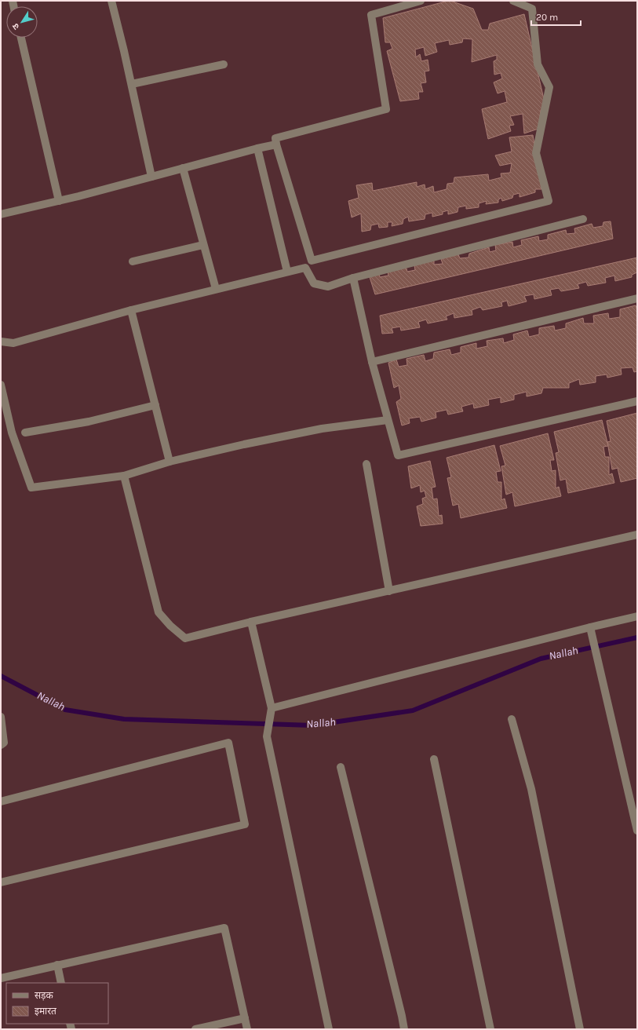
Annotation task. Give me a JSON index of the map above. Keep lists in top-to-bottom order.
{
  "water": ["Nallah"],
  "legend": ["सड़क", "इमारत"],
  "scale_bar": "20 m",
  "north": "bottom left"
}
